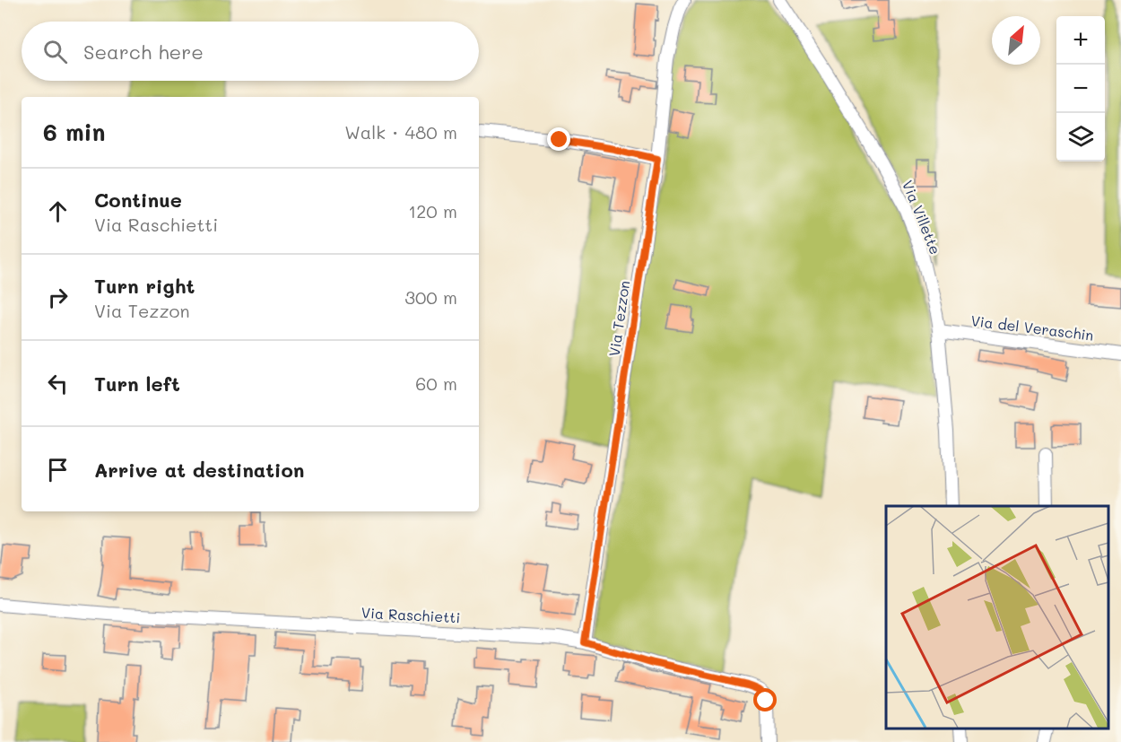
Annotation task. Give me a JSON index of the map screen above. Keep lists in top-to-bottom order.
{
  "streets": {
    "street": [
      "Via Villette",
      "Via Tezzon",
      "Via del Veraschin",
      "Via Raschietti"
    ]
  },
  "crossings": [
    ["Via Villette", "Via del Veraschin"],
    ["Via Tezzon", "Via Raschietti"]
  ],
  "north": "top right",
  "page": {
    "map_buttons": ["+", "−"],
    "search": "Search here",
    "heading": ["6 min", "Walk · 480 m"],
    "list": [
      ["Continue", "Via Raschietti", "120 m"],
      ["Turn right", "Via Tezzon", "300 m"],
      ["Turn left", "60 m"],
      "Arrive at destination"
    ]
  }
}
